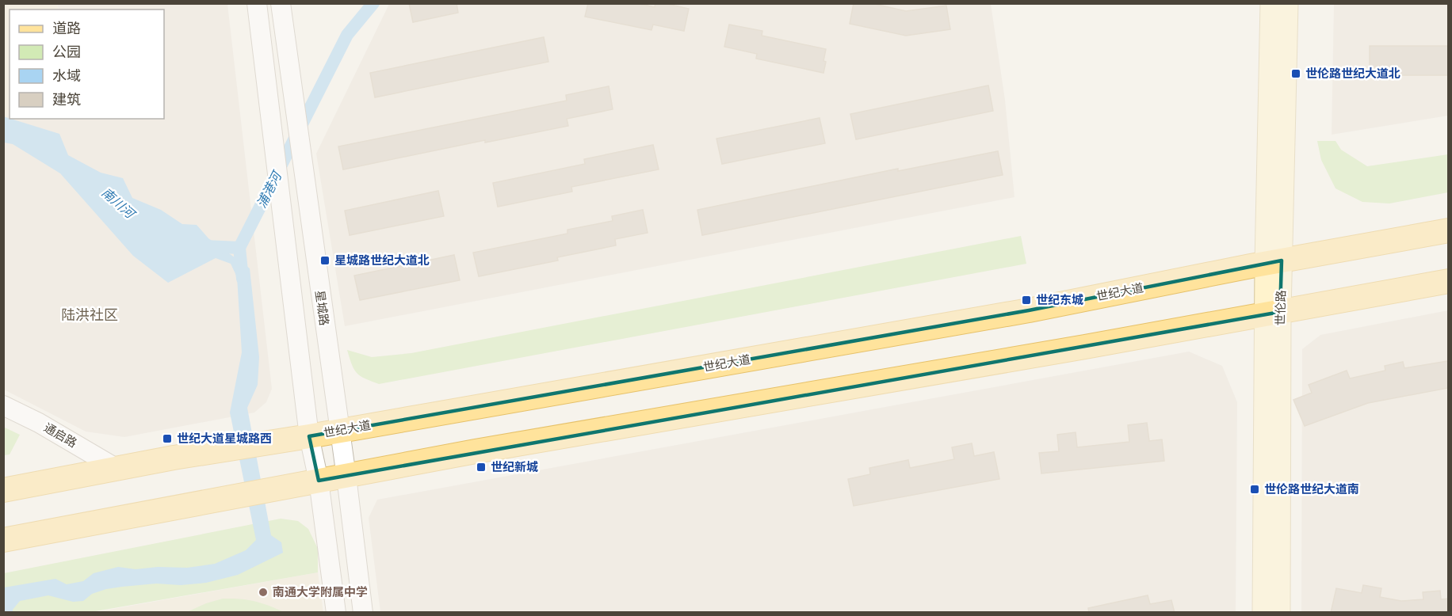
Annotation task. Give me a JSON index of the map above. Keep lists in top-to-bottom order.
{
  "streets": {
    "main road": ["世纪大道", "世伦路"],
    "street": ["星城路", "通启路"]
  },
  "crossings": [
    ["世纪大道", "星城路"],
    ["世纪大道", "世伦路"],
    ["世纪大道", "通启路"]
  ],
  "districts": ["陆洪社区"],
  "water": ["浦港河", "南川河"],
  "places": {
    "transit": [
      "世伦路世纪大道北",
      "星城路世纪大道北",
      "世纪东城",
      "世纪大道星城路西",
      "世纪新城",
      "世伦路世纪大道南"
    ],
    "other": ["南通大学附属中学"]
  },
  "legend": [
    "道路",
    "公园",
    "水域",
    "建筑"
  ]
}
